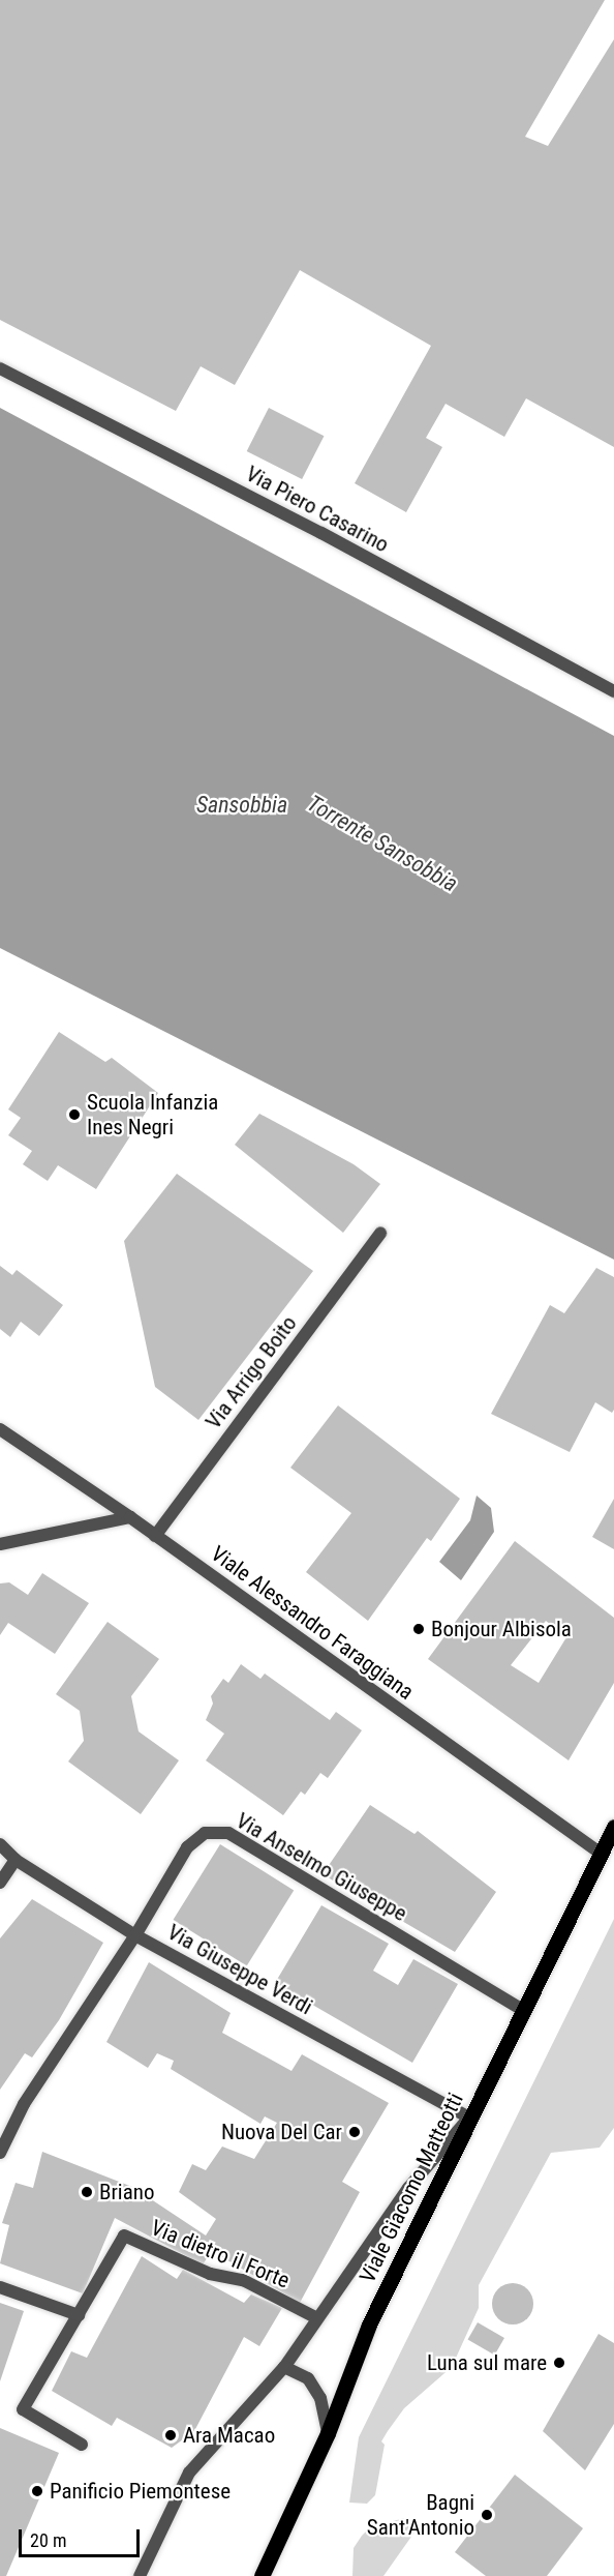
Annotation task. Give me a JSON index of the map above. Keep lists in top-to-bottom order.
{
  "streets": {
    "main road": ["Viale Giacomo Matteotti"],
    "street": [
      "Via Piero Casarino",
      "Via Arrigo Boito",
      "Viale Alessandro Faraggiana",
      "Via Anselmo Giuseppe",
      "Via Giuseppe Verdi",
      "Via dietro il Forte"
    ]
  },
  "crossings": [
    ["Via Arrigo Boito", "Viale Alessandro Faraggiana"],
    ["Viale Alessandro Faraggiana", "Viale Giacomo Matteotti"],
    ["Via Anselmo Giuseppe", "Via Giuseppe Verdi"],
    ["Via Anselmo Giuseppe", "Viale Giacomo Matteotti"],
    ["Via Giuseppe Verdi", "Viale Giacomo Matteotti"]
  ],
  "water": ["Sansobbia", "Torrente Sansobbia"],
  "places": [
    "Scuola Infanzia Ines Negri",
    "Bonjour Albisola",
    "Nuova Del Car",
    "Briano",
    "Luna sul mare",
    "Ara Macao",
    "Panificio Piemontese",
    "Bagni Sant'Antonio"
  ],
  "scale_bar": "20 m"
}
